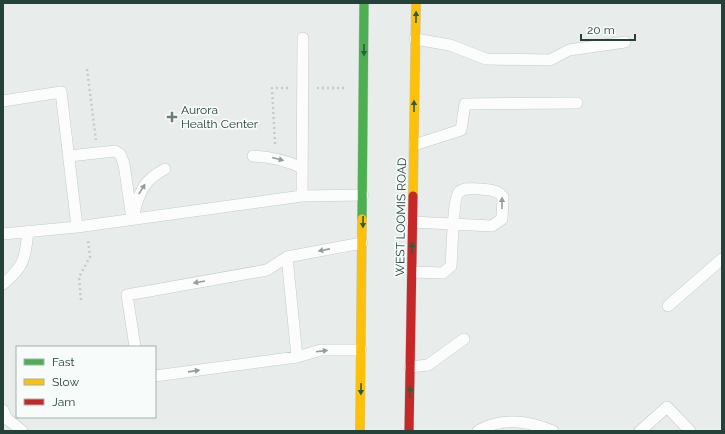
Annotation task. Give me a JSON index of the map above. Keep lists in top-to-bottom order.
{
  "streets": {
    "main road": ["WEST LOOMIS ROAD"]
  },
  "places": {
    "health": ["Aurora Health Center"]
  },
  "legend": ["Fast", "Slow", "Jam"],
  "scale_bar": "20 m"
}
